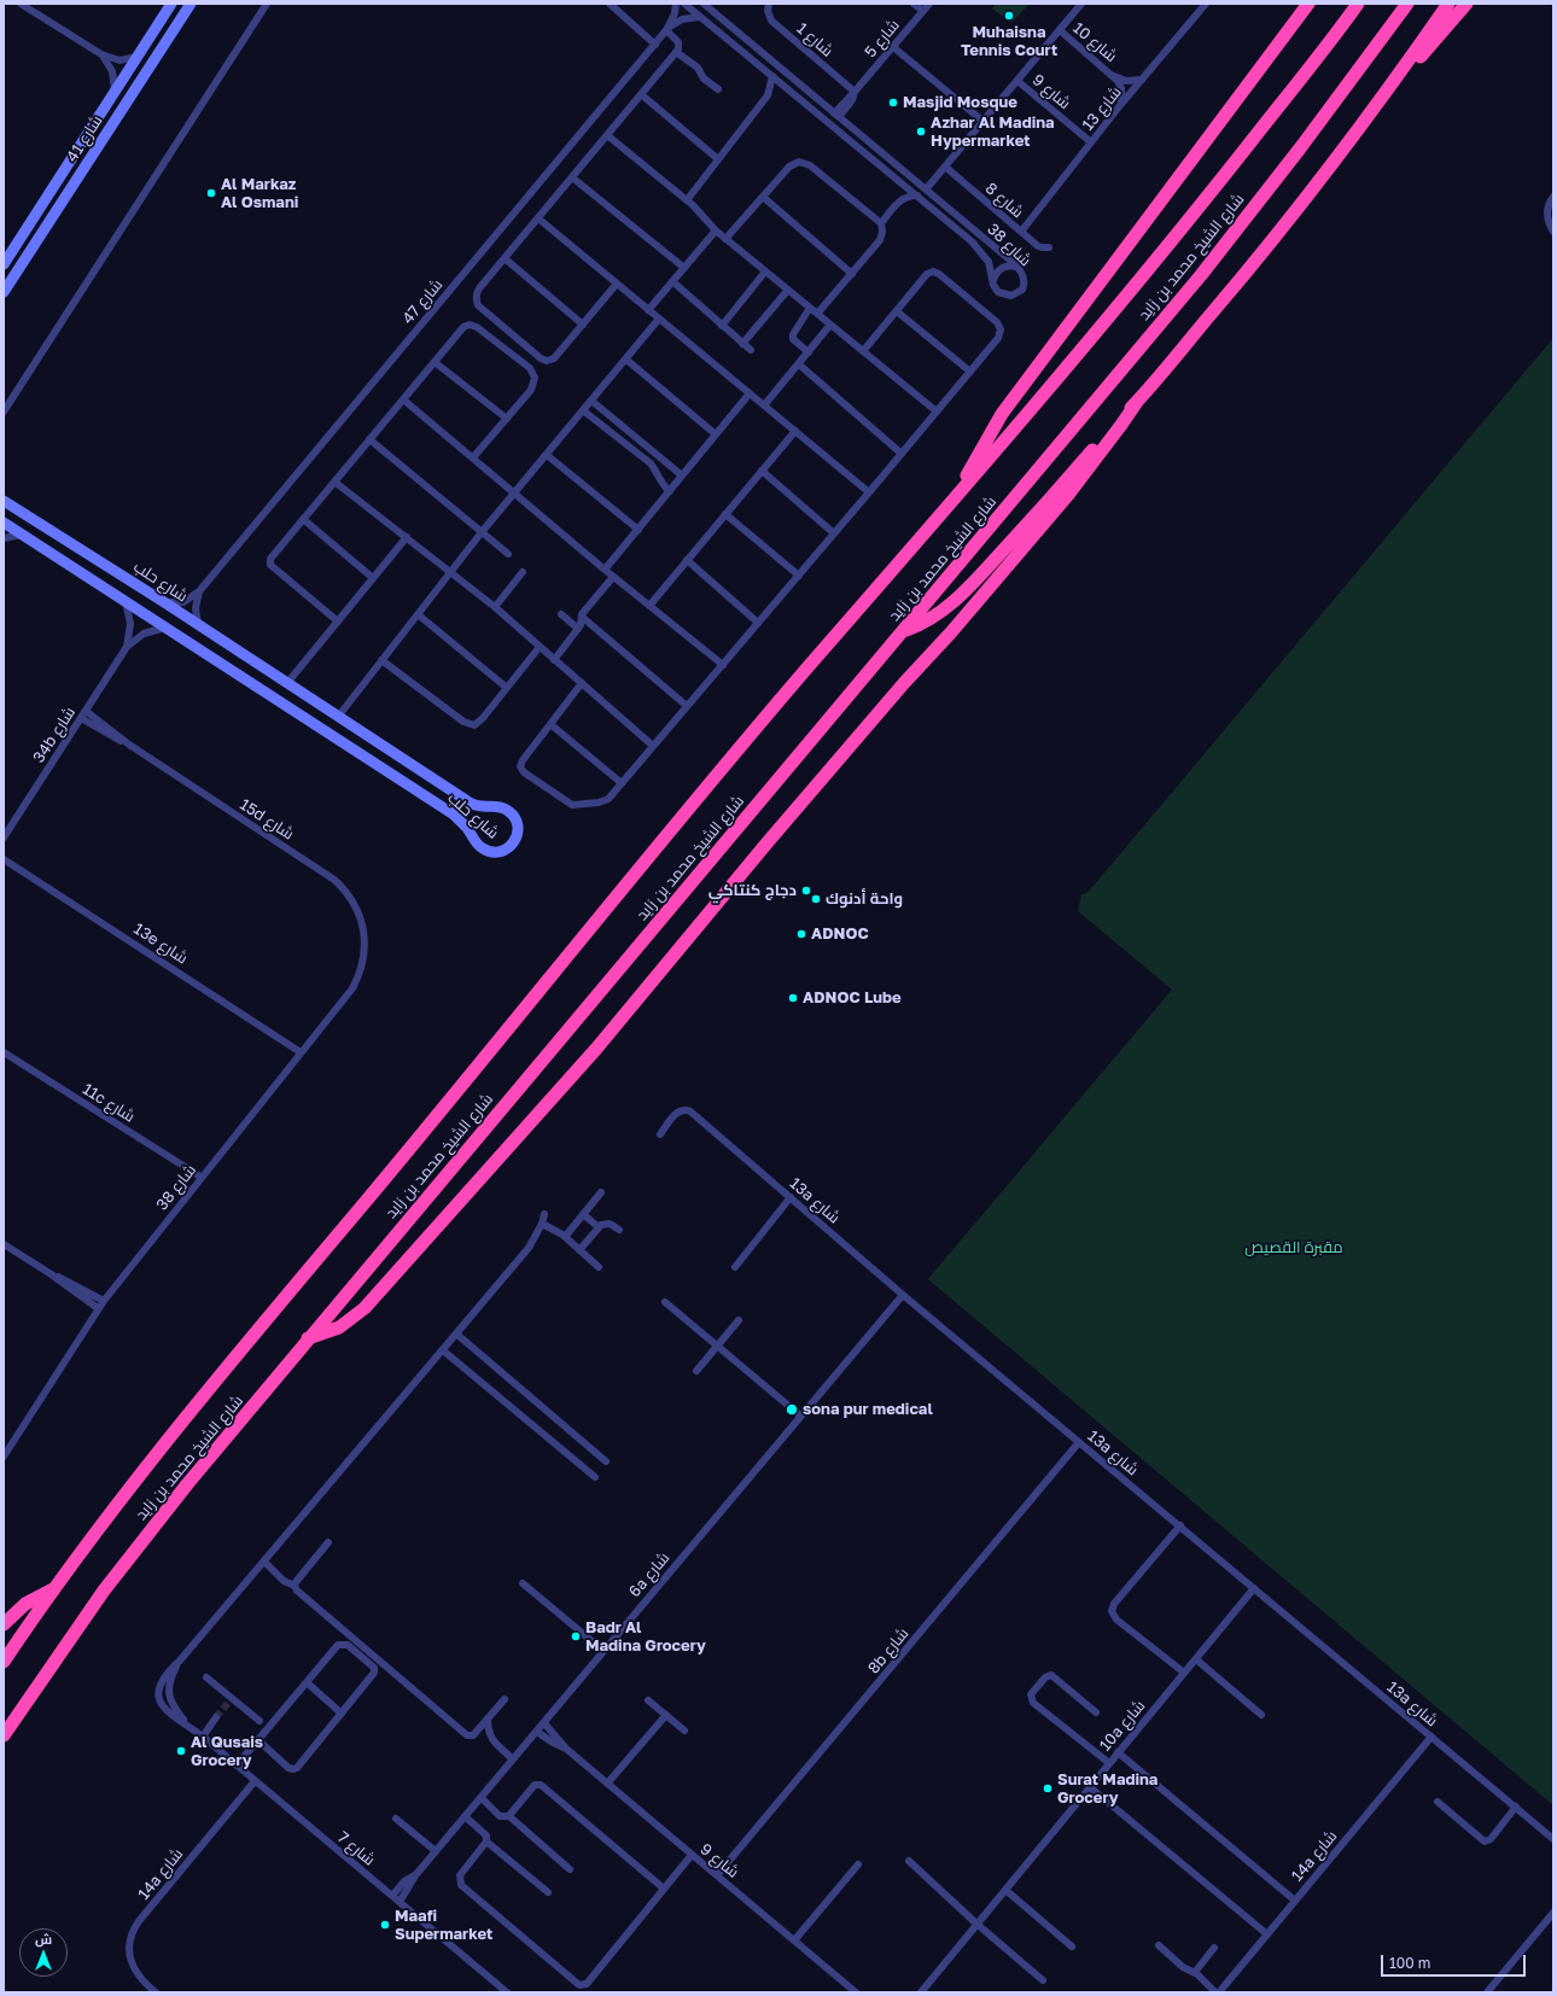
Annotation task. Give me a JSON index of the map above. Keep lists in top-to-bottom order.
{
  "streets": {
    "highway": ["شارع الشيخ محمد بن زايد"],
    "street": [
      "شارع 5",
      "شارع 1",
      "شارع 10",
      "شارع 9",
      "شارع 13",
      "شارع 41",
      "شارع 8",
      "شارع 38",
      "شارع 47",
      "شارع حلب",
      "34b شارع",
      "15d شارع",
      "13e شارع",
      "11c شارع",
      "13a شارع",
      "6a شارع",
      "8b شارع",
      "10a شارع",
      "شارع 7",
      "14a شارع"
    ]
  },
  "crossings": [
    ["شارع 5", "شارع 1"],
    ["شارع 5", "شارع 38"],
    ["شارع 10", "شارع 13"],
    ["شارع 9", "شارع 13"],
    ["شارع 9", "6a شارع"],
    ["شارع 9", "8b شارع"],
    ["شارع 13", "شارع 8"],
    ["شارع 38", "شارع 47"],
    ["شارع 38", "15d شارع"],
    ["شارع 38", "13e شارع"],
    ["شارع 38", "11c شارع"],
    ["شارع 47", "شارع حلب"],
    ["شارع حلب", "34b شارع"],
    ["34b شارع", "15d شارع"],
    ["13a شارع", "6a شارع"],
    ["13a شارع", "8b شارع"],
    ["13a شارع", "10a شارع"],
    ["13a شارع", "14a شارع"],
    ["6a شارع", "شارع 7"],
    ["شارع 7", "14a شارع"]
  ],
  "parks": ["مقبرة القصيص"],
  "places": [
    "Muhaisna Tennis Court",
    "Masjid Mosque",
    "Azhar Al Madina Hypermarket",
    "Al Markaz Al Osmani",
    "دجاج كنتاكي",
    "واحة أدنوك",
    "ADNOC",
    "ADNOC Lube",
    "sona pur medical",
    "Badr Al Madina Grocery",
    "Al Qusais Grocery",
    "Surat Madina Grocery",
    "Maafi Supermarket"
  ],
  "scale_bar": "100 m",
  "north": "top"
}
